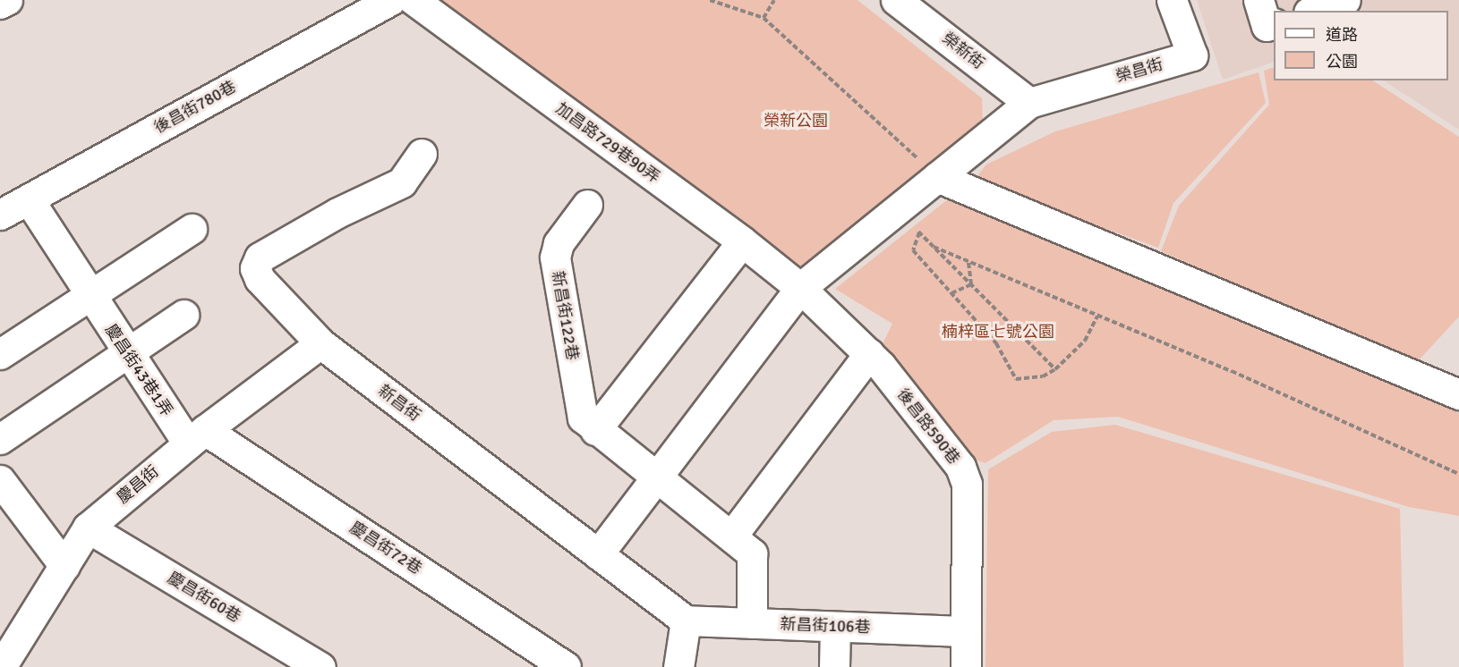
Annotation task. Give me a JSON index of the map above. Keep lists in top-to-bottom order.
{
  "streets": {
    "street": [
      "榮新街",
      "榮昌街",
      "後昌街780巷",
      "加昌路729巷90弄",
      "新昌街122巷",
      "慶昌街43巷1弄",
      "新昌街",
      "後昌路590巷",
      "慶昌街",
      "慶昌街72巷",
      "慶昌街60巷",
      "新昌街106巷"
    ]
  },
  "crossings": [
    ["榮新街", "榮昌街"],
    ["後昌街780巷", "慶昌街43巷1弄"],
    ["加昌路729巷90弄", "後昌路590巷"],
    ["新昌街122巷", "新昌街106巷"],
    ["慶昌街43巷1弄", "慶昌街"],
    ["慶昌街43巷1弄", "慶昌街72巷"],
    ["新昌街", "慶昌街"],
    ["新昌街", "新昌街106巷"],
    ["後昌路590巷", "新昌街106巷"],
    ["慶昌街", "慶昌街72巷"],
    ["慶昌街", "慶昌街60巷"]
  ],
  "parks": ["榮新公園", "楠梓區七號公園"],
  "legend": ["道路", "公園"]
}
